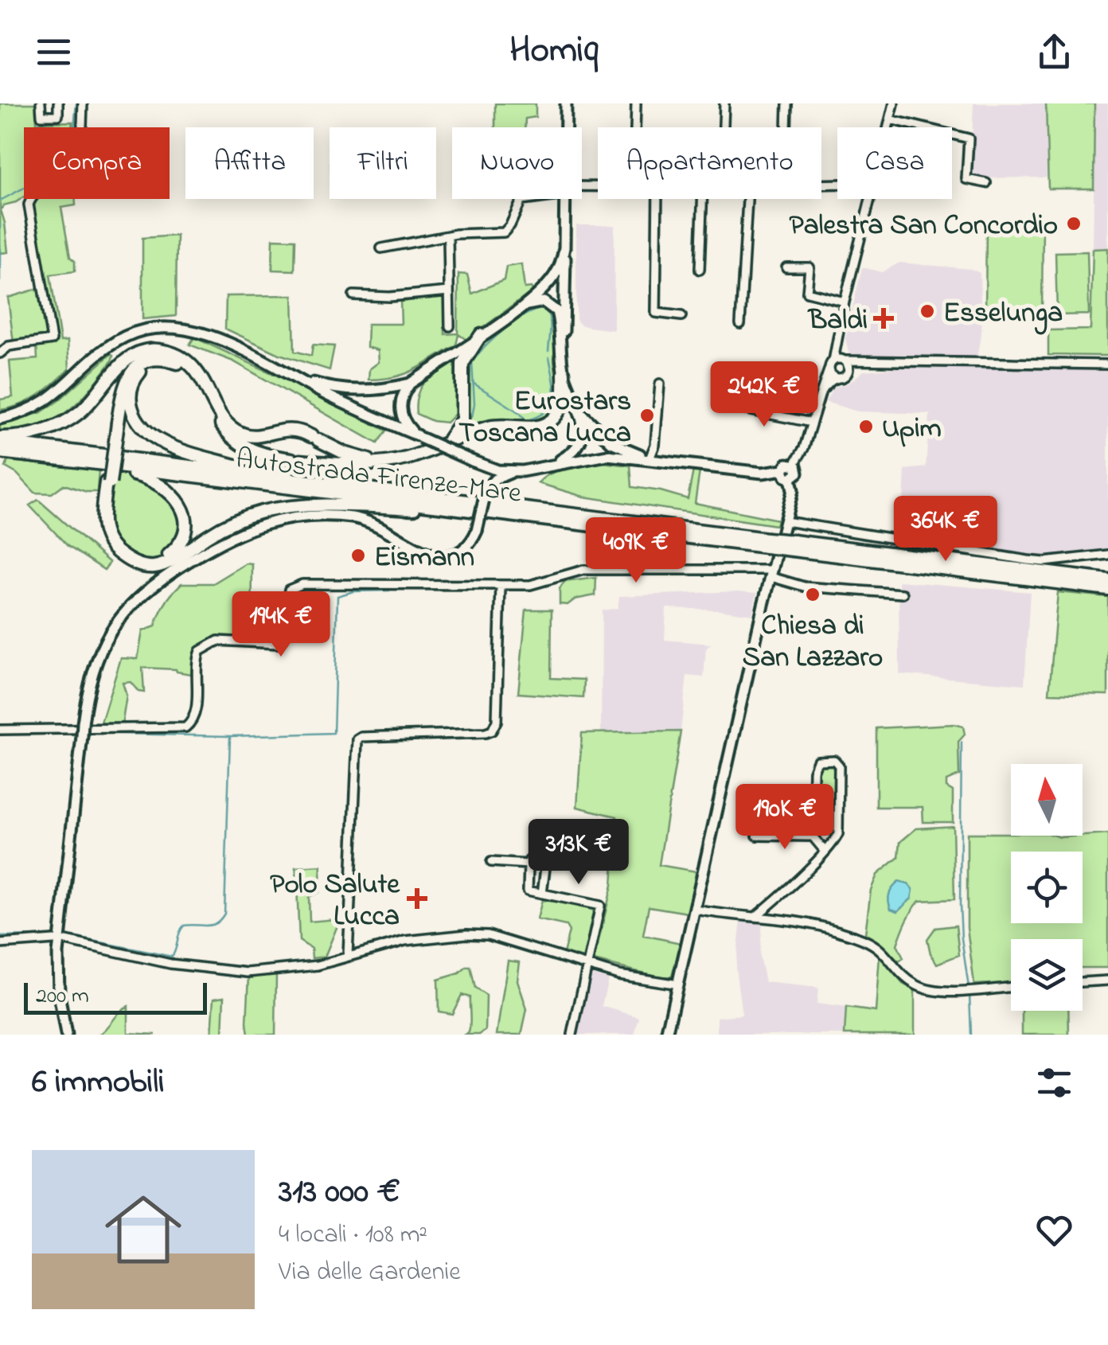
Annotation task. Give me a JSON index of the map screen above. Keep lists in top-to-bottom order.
{
  "streets": {
    "highway": ["Autostrada Firenze-Mare"]
  },
  "places": {
    "other": [
      "Palestra San Concordio",
      "Esselunga",
      "Eurostars Toscana Lucca",
      "Upim",
      "Eismann",
      "Chiesa di San Lazzaro"
    ],
    "health": ["Baldi", "Polo Salute Lucca"]
  },
  "scale_bar": "200 m",
  "north": "top",
  "page": {
    "header": "Homiq",
    "chip": [
      "Compra",
      "Affitta",
      "Filtri",
      "Nuovo",
      "Appartamento",
      "Casa"
    ],
    "price": [
      "242K €",
      "364K €",
      "409K €",
      "194K €",
      "190K €",
      "313K €"
    ],
    "scale": "200 m",
    "heading": "6 immobili",
    "list": [
      {
        "name": "313 000 €",
        "note": "4 locali · 108 m² · Via delle Gardenie"
      }
    ]
  }
}
